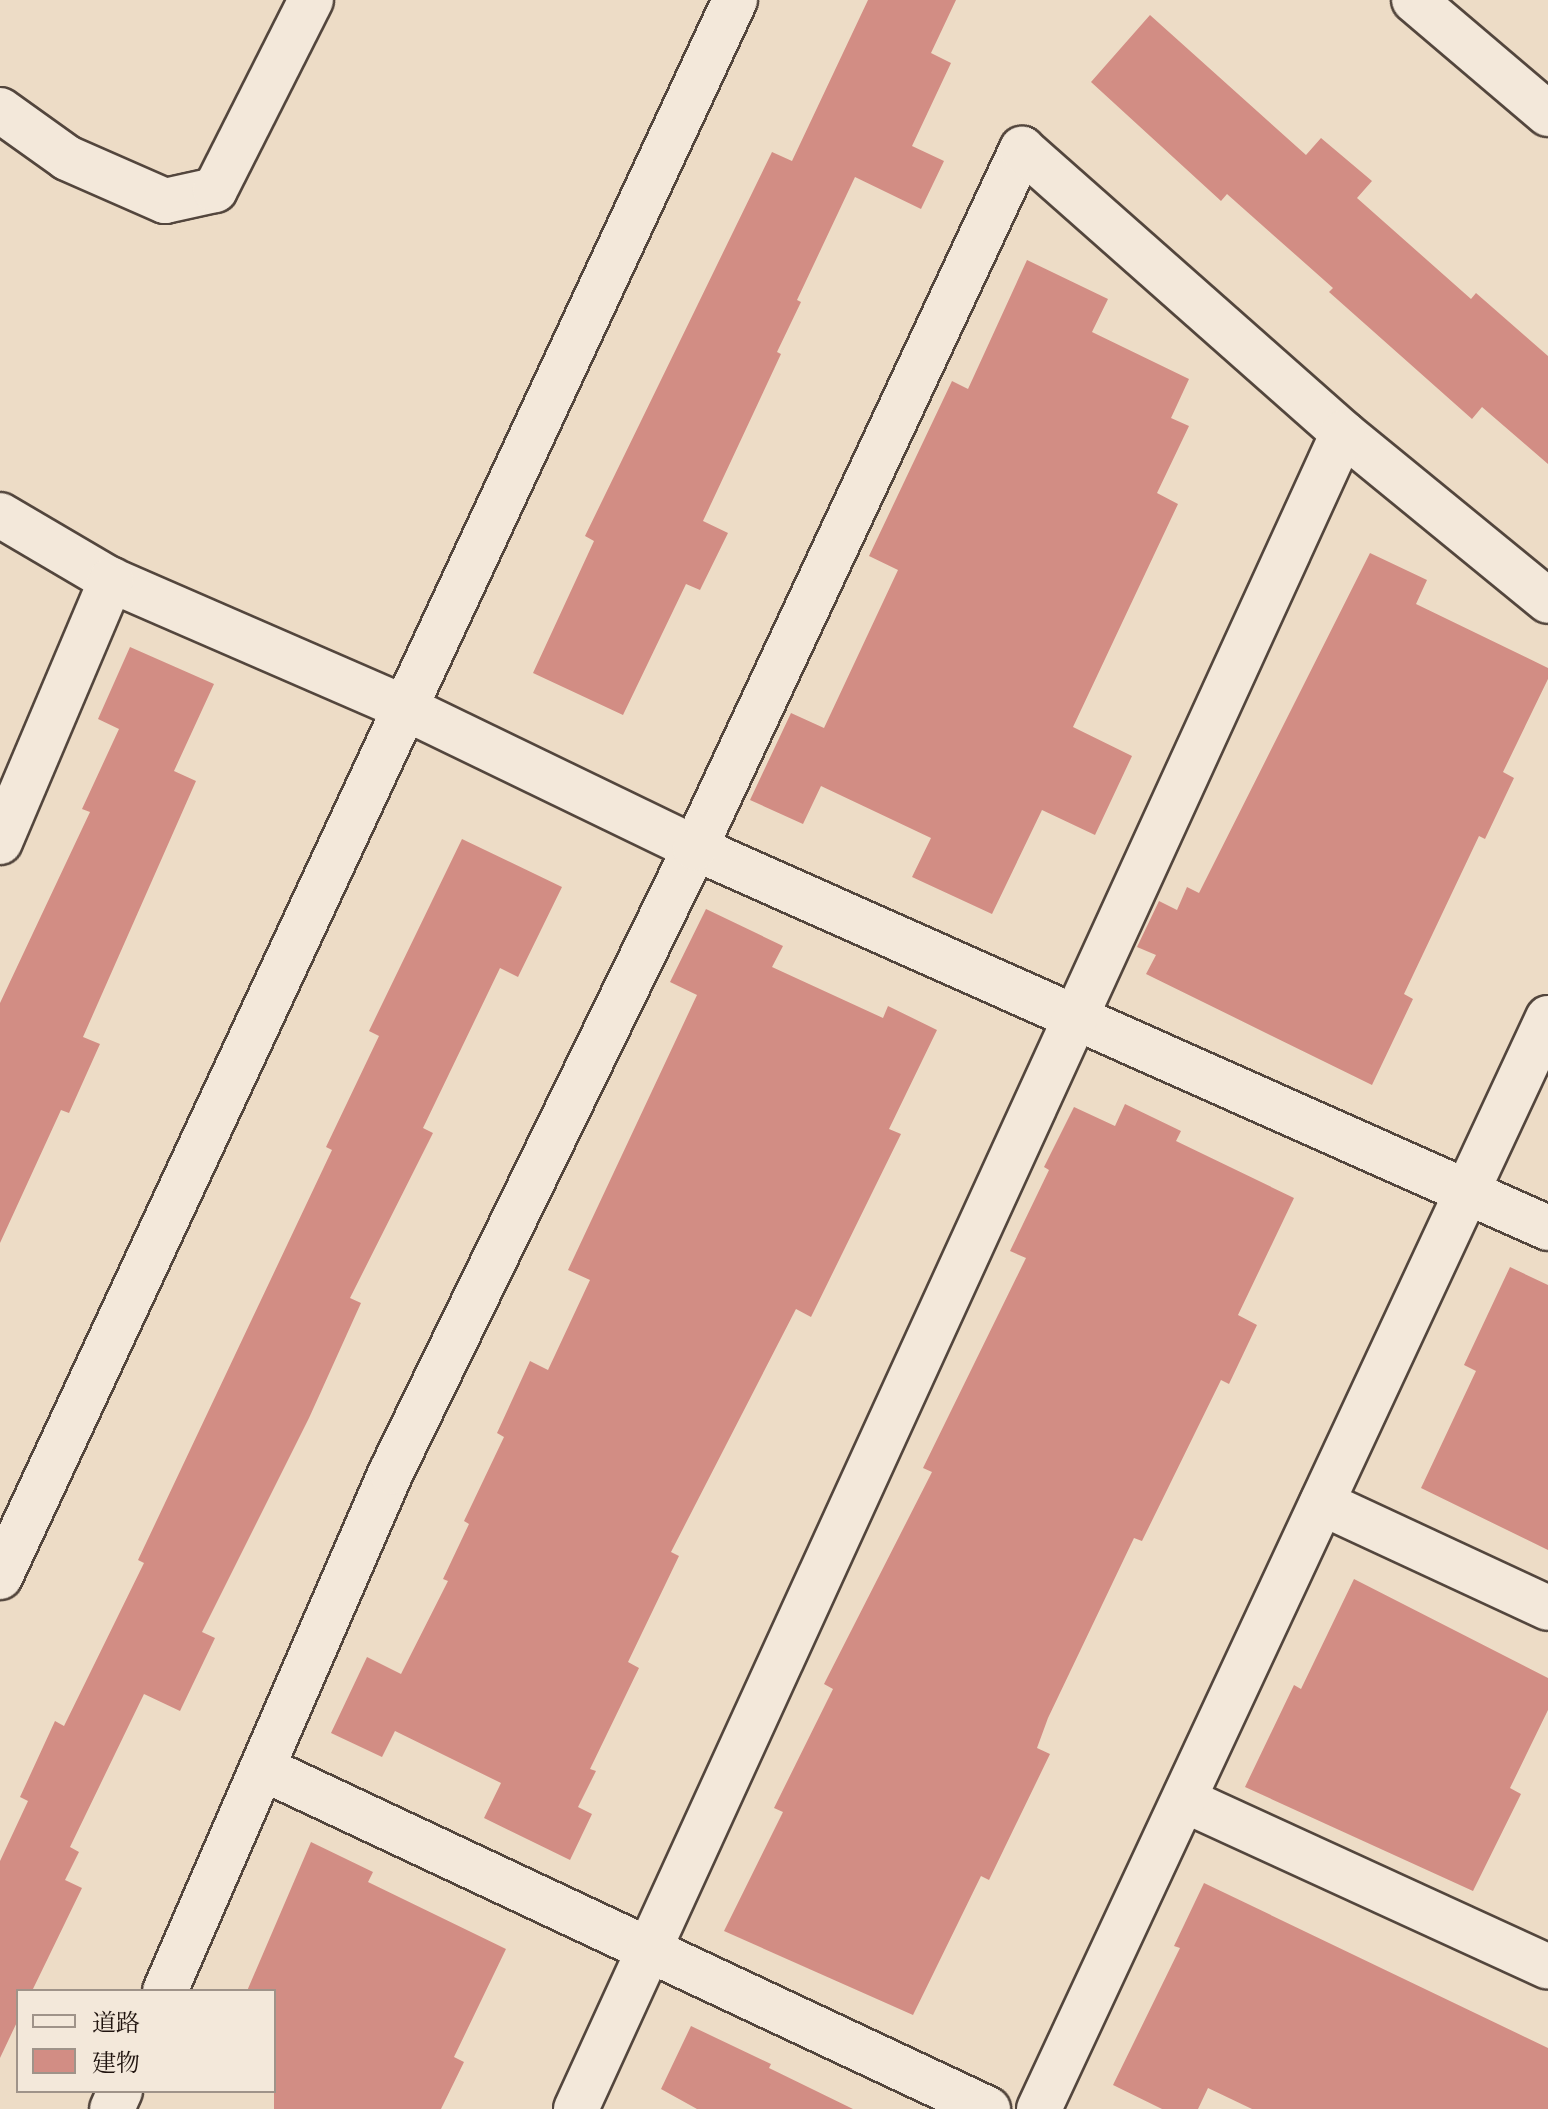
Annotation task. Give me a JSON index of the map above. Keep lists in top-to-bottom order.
{
  "legend": ["道路", "建物"]
}
